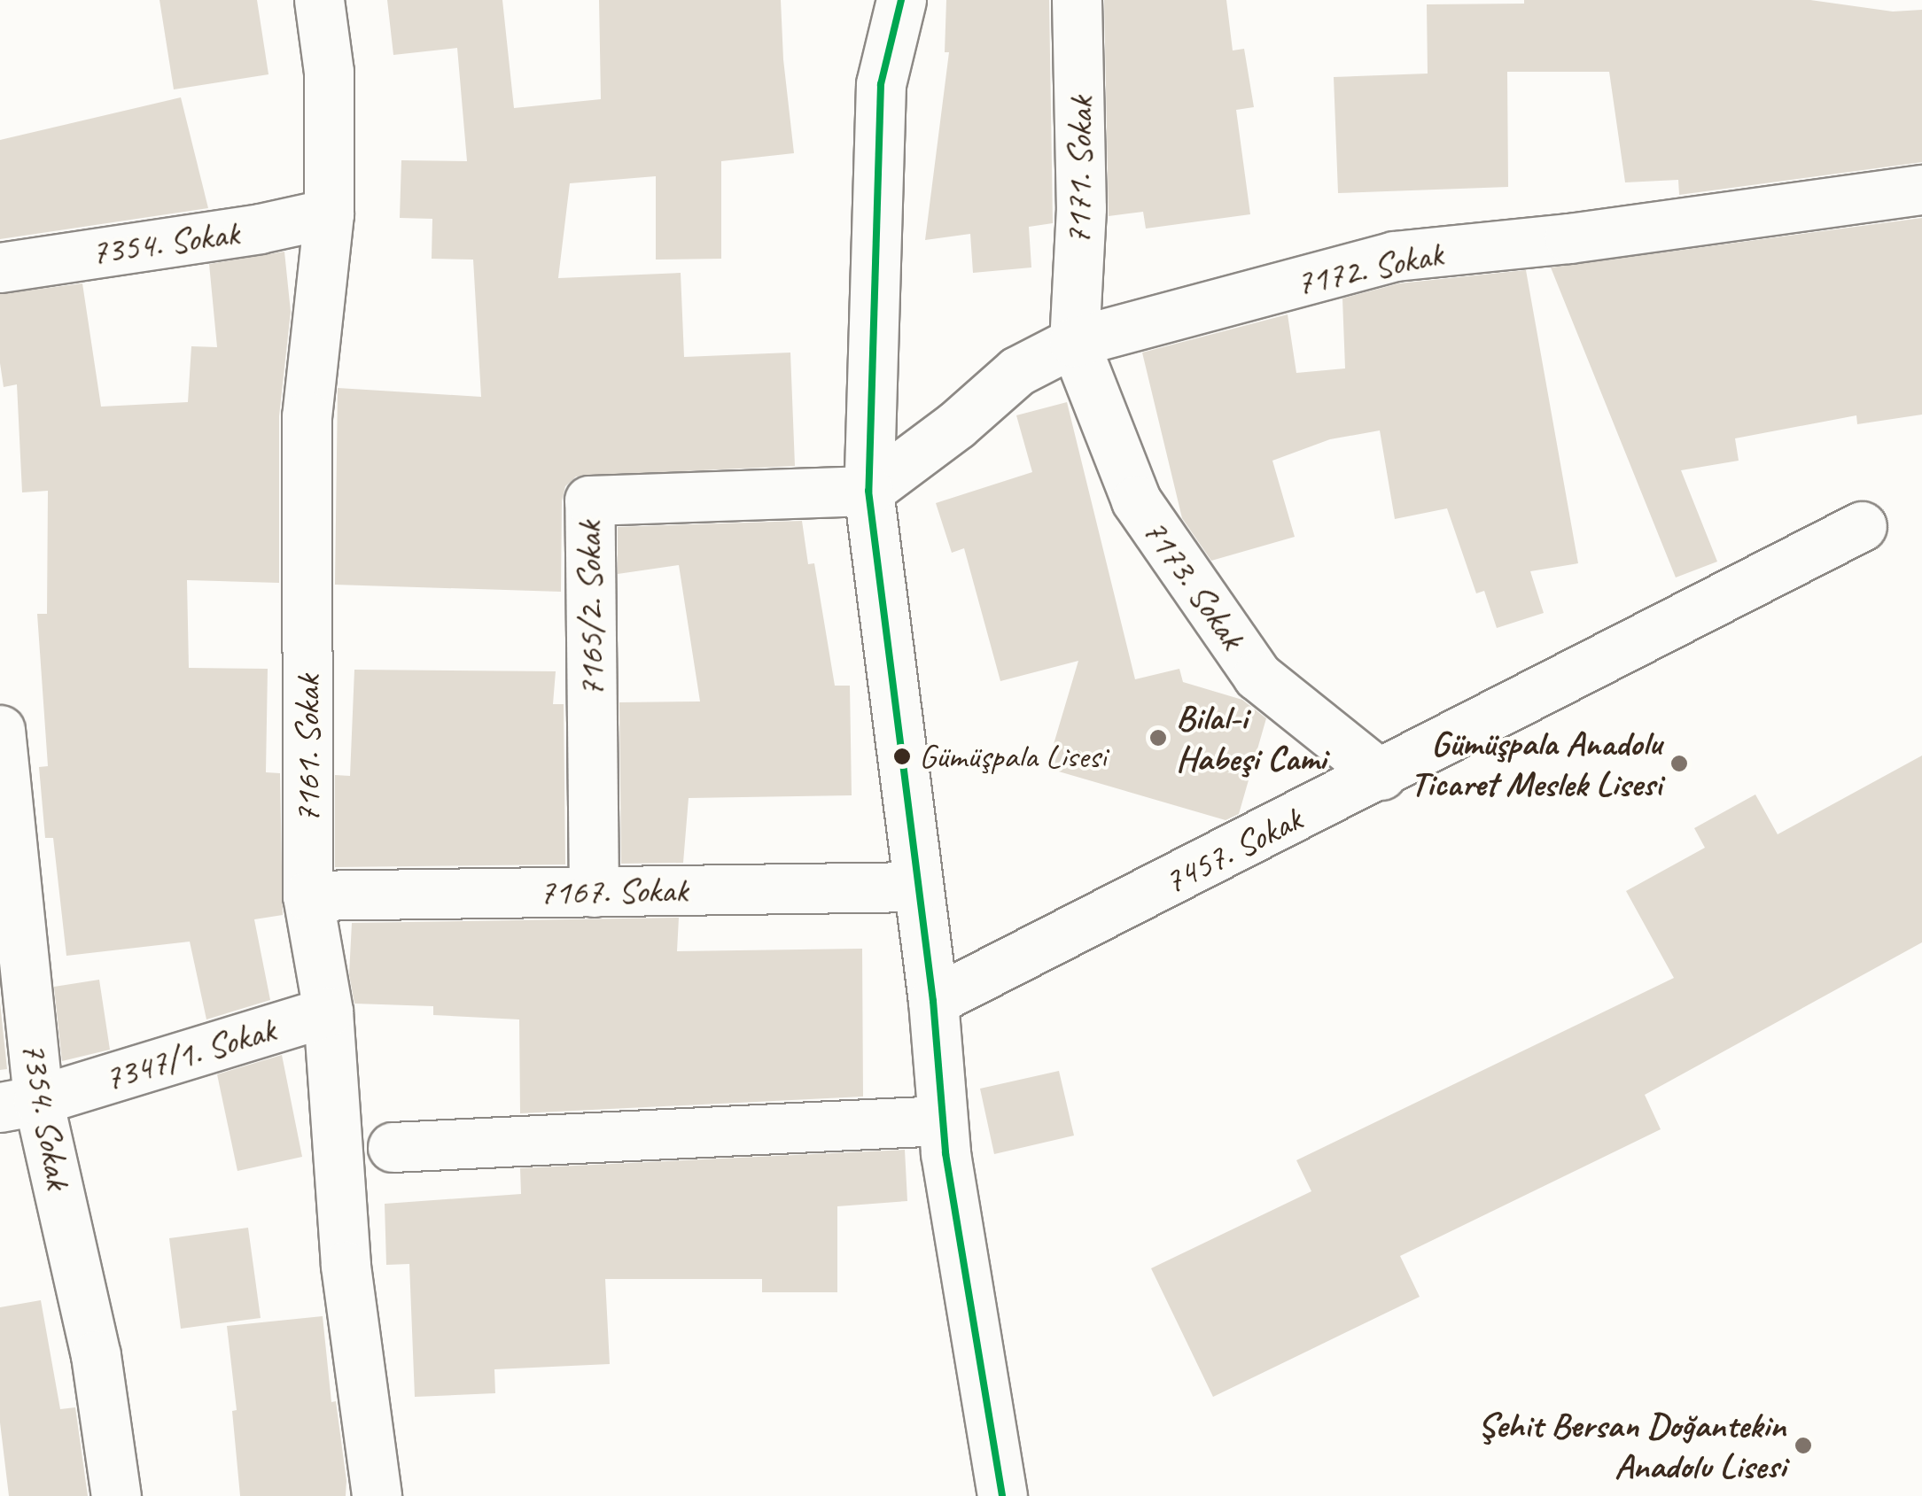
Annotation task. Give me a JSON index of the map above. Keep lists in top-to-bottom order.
{
  "streets": {
    "street": [
      "7171. Sokak",
      "7354. Sokak",
      "7172. Sokak",
      "7173. Sokak",
      "7165/2. Sokak",
      "7161. Sokak",
      "7457. Sokak",
      "7167. Sokak",
      "7347/1. Sokak"
    ]
  },
  "crossings": [
    ["7171. Sokak", "7172. Sokak"],
    ["7171. Sokak", "7173. Sokak"],
    ["7354. Sokak", "7161. Sokak"],
    ["7354. Sokak", "7347/1. Sokak"],
    ["7172. Sokak", "7173. Sokak"],
    ["7172. Sokak", "7165/2. Sokak"],
    ["7173. Sokak", "7457. Sokak"],
    ["7165/2. Sokak", "7167. Sokak"],
    ["7161. Sokak", "7167. Sokak"],
    ["7161. Sokak", "7347/1. Sokak"]
  ],
  "places": [
    "Bilal-i Habeşi Cami",
    "Gümüşpala Lisesi",
    "Gümüşpala Anadolu Ticaret Meslek Lisesi",
    "Şehit Bersan Doğantekin Anadolu Lisesi"
  ]
}
